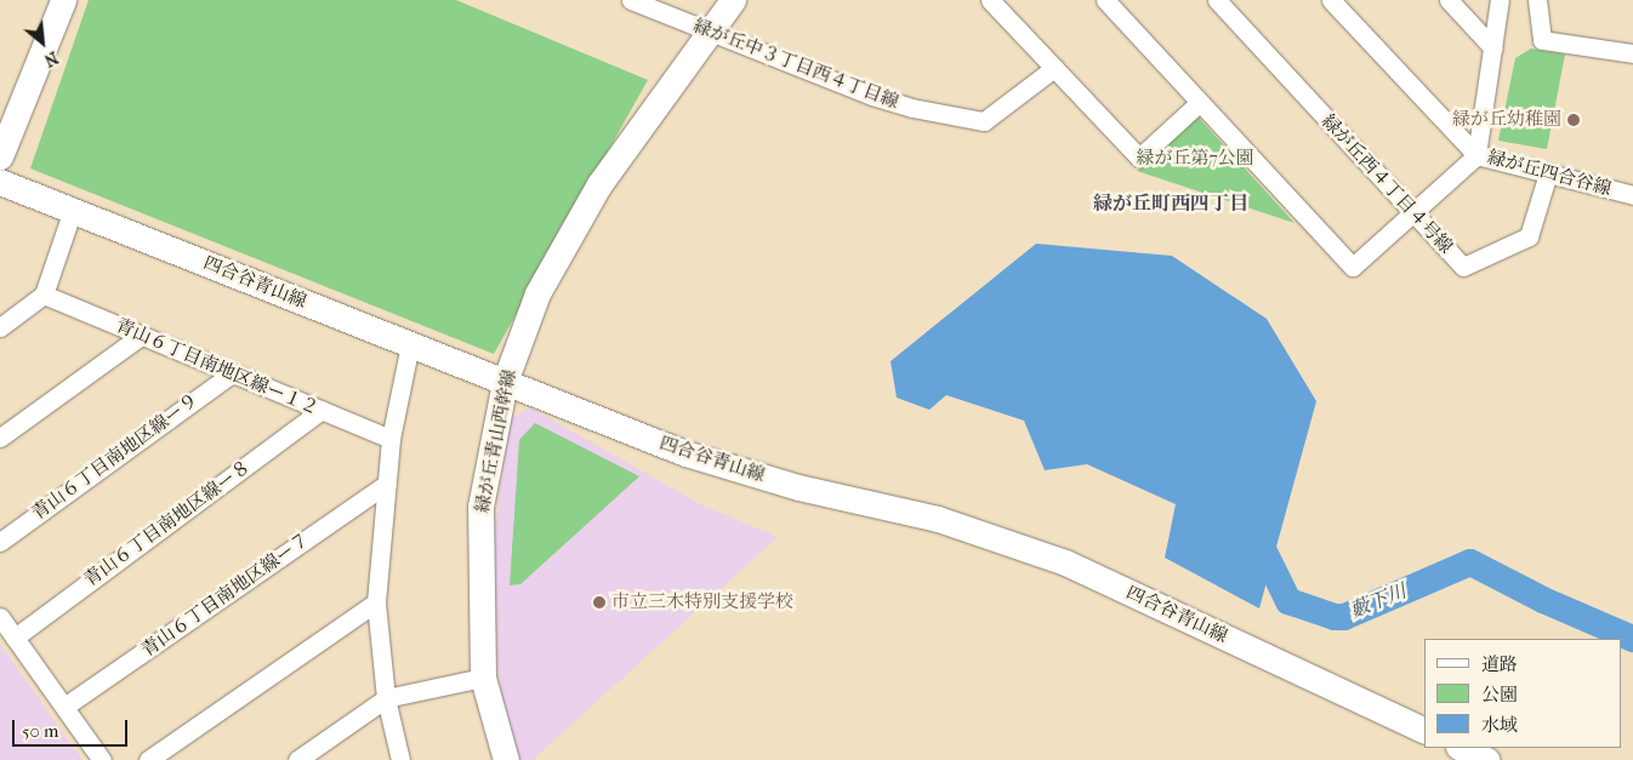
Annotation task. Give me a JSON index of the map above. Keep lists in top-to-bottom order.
{
  "streets": {
    "street": [
      "緑が丘中３丁目西４丁目線",
      "緑が丘四合谷線",
      "緑が丘西４丁目４号線",
      "四合谷青山線",
      "青山６丁目南地区線ー１２",
      "緑が丘青山西幹線",
      "青山６丁目南地区線ー９",
      "青山６丁目南地区線ー８",
      "青山６丁目南地区線ー７"
    ]
  },
  "crossings": [
    ["緑が丘中３丁目西４丁目線", "緑が丘青山西幹線"],
    ["緑が丘四合谷線", "緑が丘西４丁目４号線"],
    ["四合谷青山線", "緑が丘青山西幹線"],
    ["青山６丁目南地区線ー１２", "青山６丁目南地区線ー９"],
    ["青山６丁目南地区線ー１２", "青山６丁目南地区線ー８"]
  ],
  "districts": ["緑が丘町西四丁目"],
  "water": ["藪下川"],
  "parks": ["緑が丘第7公園"],
  "places": ["緑が丘幼稚園", "市立三木特別支援学校"],
  "legend": ["道路", "公園", "水域"],
  "scale_bar": "50 m",
  "north": "bottom right"
}
